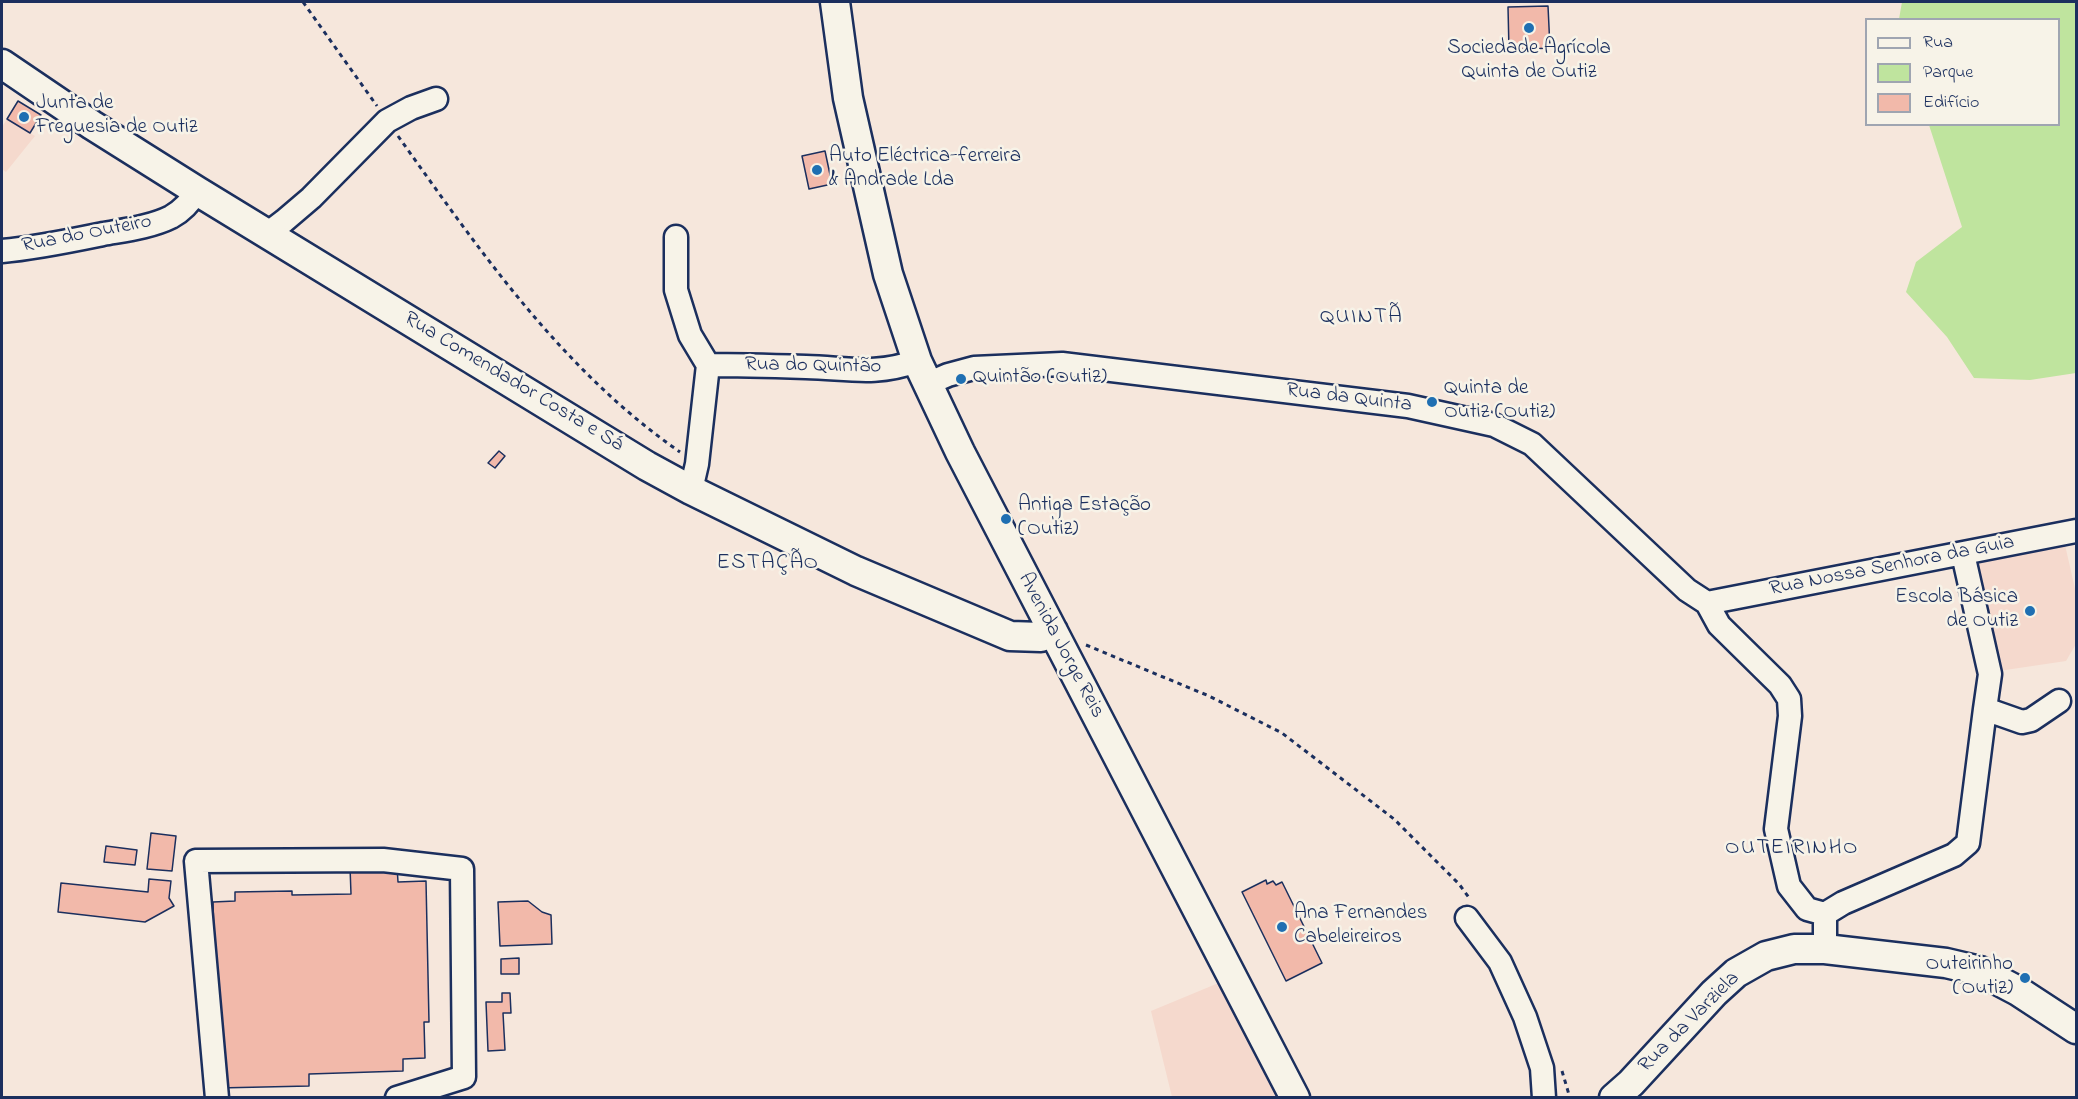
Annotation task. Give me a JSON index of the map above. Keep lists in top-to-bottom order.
{
  "streets": {
    "main road": ["Rua Comendador Costa e Sá", "Avenida Jorge Reis", "Rua da Varziela"],
    "street": [
      "Rua do Outeiro",
      "Rua do Quintão",
      "Rua da Quinta",
      "Rua Nossa Senhora da Guia"
    ]
  },
  "crossings": [
    ["Rua do Outeiro", "Rua Comendador Costa e Sá"],
    ["Rua do Quintão", "Rua da Quinta"],
    ["Rua do Quintão", "Avenida Jorge Reis"],
    ["Rua Comendador Costa e Sá", "Avenida Jorge Reis"],
    ["Rua da Quinta", "Rua Nossa Senhora da Guia"],
    ["Rua da Quinta", "Avenida Jorge Reis"]
  ],
  "districts": ["QUINTÃ", "ESTAÇÃO", "OUTEIRINHO"],
  "places": [
    "Sociedade Agrícola Quinta de Outiz",
    "Junta de Freguesia de Outiz",
    "Auto Eléctrica-ferreira & Andrade Lda",
    "Quintão (Outiz)",
    "Quinta de Outiz (Outiz)",
    "Antiga Estação (Outiz)",
    "Escola Básica de Outiz",
    "Ana Fernandes Cabeleireiros",
    "Outeirinho (Outiz)"
  ],
  "legend": ["Rua", "Parque", "Edifício"]
}
